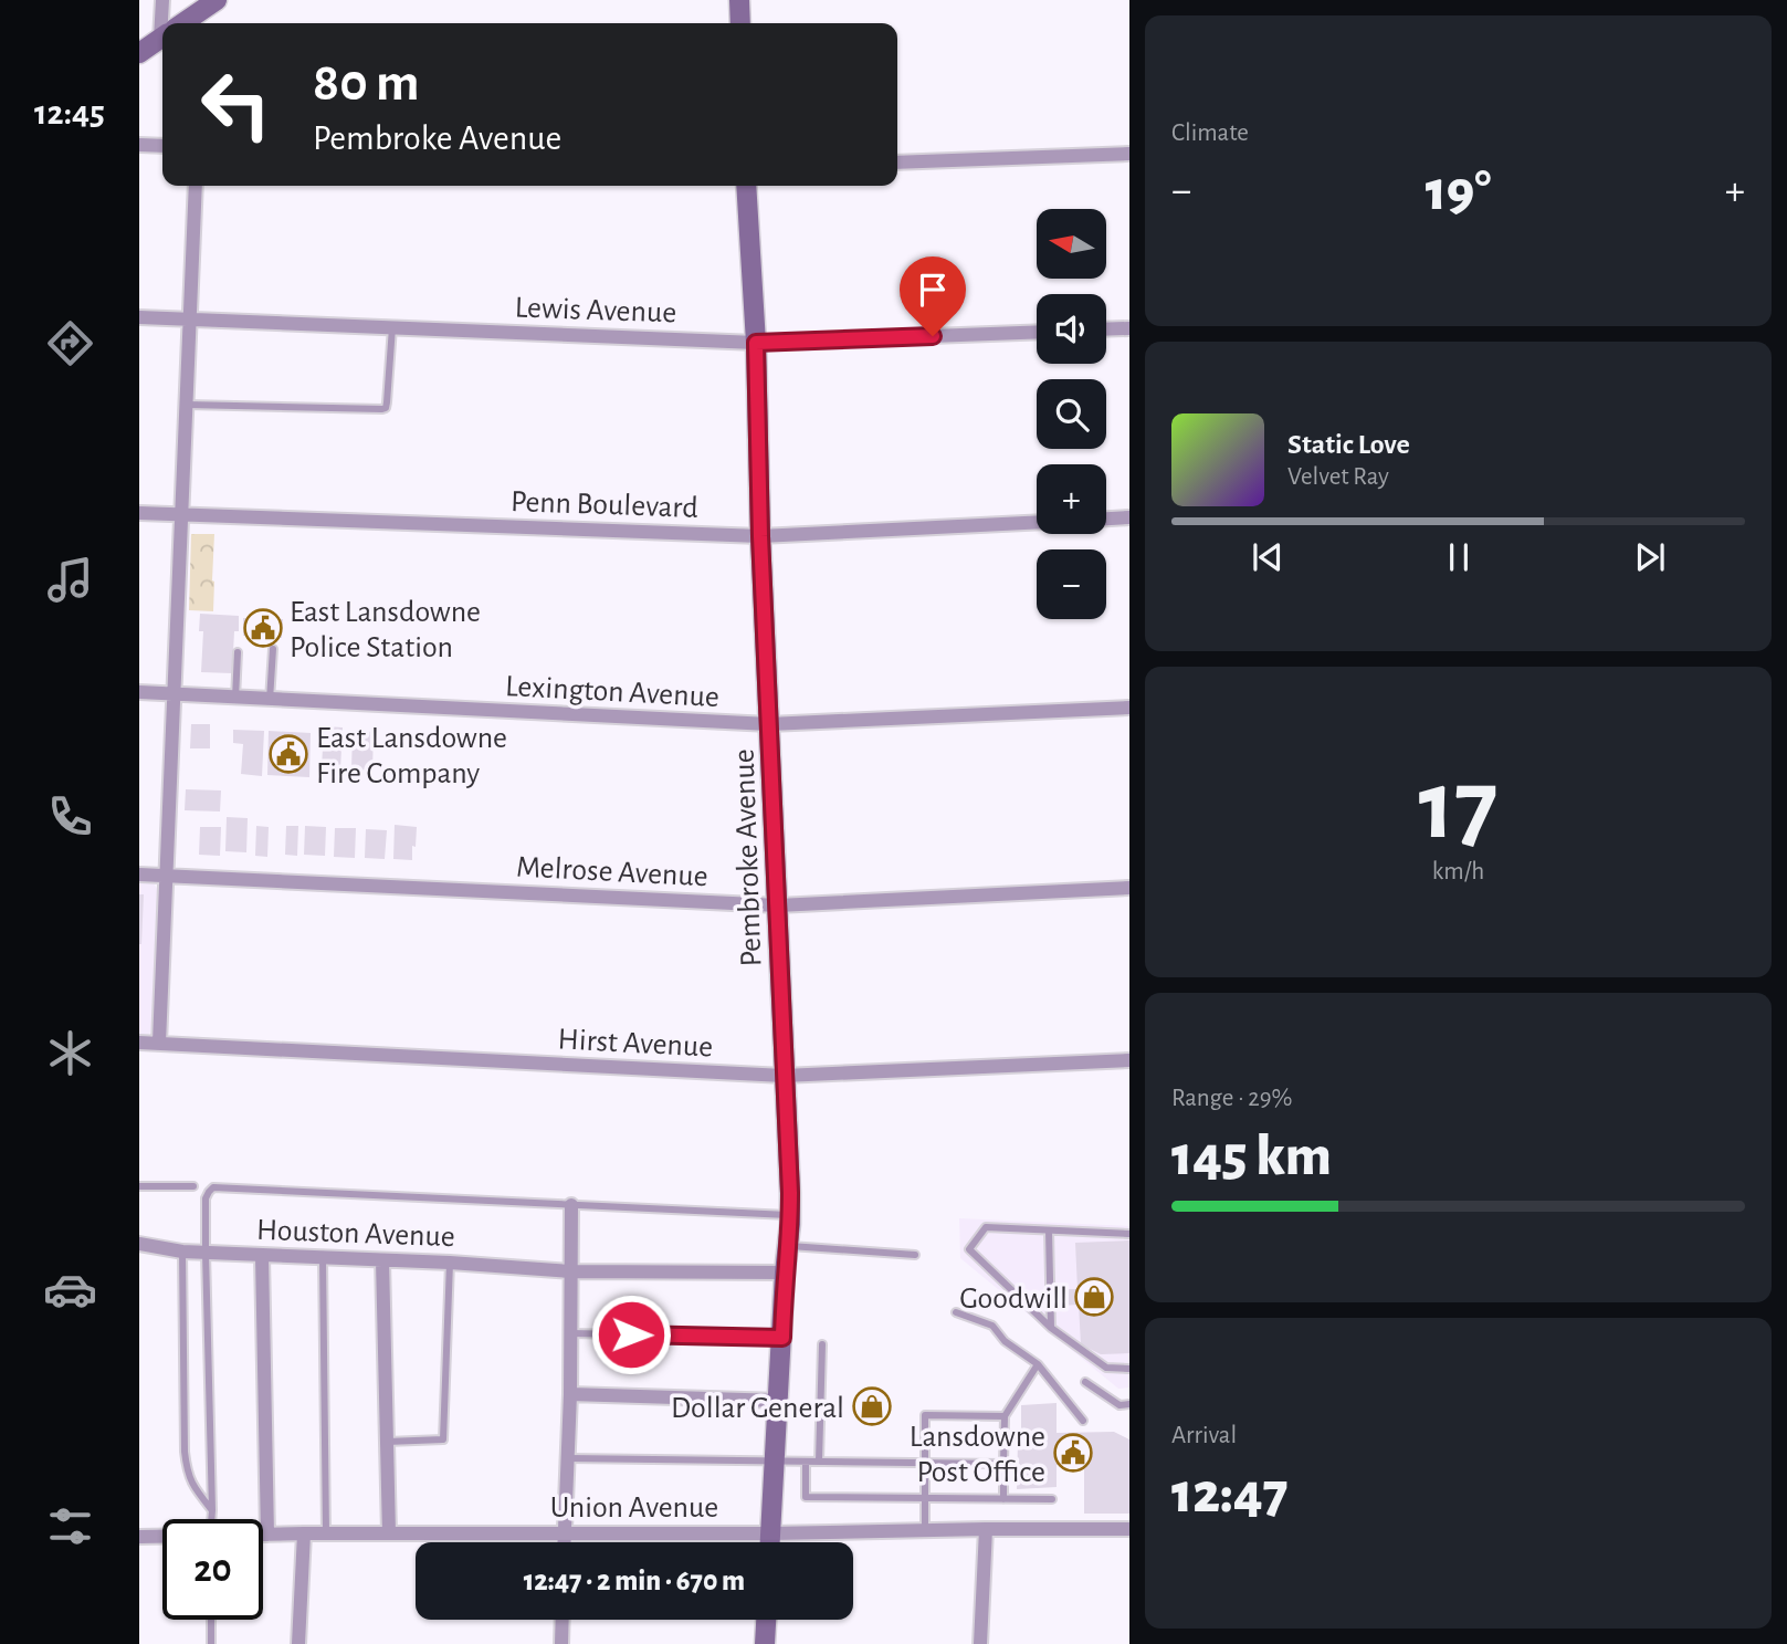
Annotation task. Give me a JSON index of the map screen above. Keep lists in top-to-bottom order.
{
  "streets": {
    "street": [
      "Lewis Avenue",
      "Penn Boulevard",
      "Lexington Avenue",
      "Pembroke Avenue",
      "Melrose Avenue",
      "Hirst Avenue",
      "Houston Avenue",
      "Union Avenue"
    ]
  },
  "crossings": [
    ["Lewis Avenue", "Pembroke Avenue"],
    ["Penn Boulevard", "Pembroke Avenue"],
    ["Lexington Avenue", "Pembroke Avenue"],
    ["Pembroke Avenue", "Melrose Avenue"],
    ["Pembroke Avenue", "Hirst Avenue"],
    ["Pembroke Avenue", "Houston Avenue"],
    ["Pembroke Avenue", "Union Avenue"]
  ],
  "places": {
    "public building": ["East Lansdowne Police Station", "East Lansdowne Fire Company", "Lansdowne Post Office"],
    "shop": ["Goodwill", "Dollar General"]
  },
  "north": "left",
  "page": {
    "tabs": "12:45",
    "tile": [
      "Climate",
      ["17", "km/h"],
      ["Range · 29%", "145 km"],
      ["Arrival", "12:47"]
    ],
    "turn": ["80 m", "Pembroke Avenue"],
    "heat": ["−", "19°", "+"],
    "map_buttons": ["+", "−"],
    "song": ["Static Love", "Velvet Ray"],
    "limit": "20",
    "trip": "12:47 · 2 min · 670 m"
  }
}
